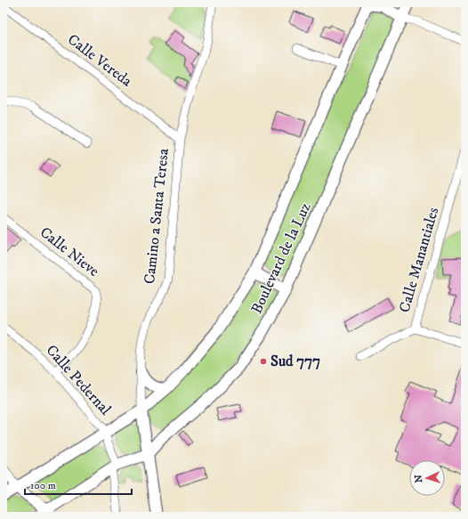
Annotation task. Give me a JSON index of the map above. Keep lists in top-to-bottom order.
{
  "streets": {
    "street": [
      "Calle Vereda",
      "Camino a Santa Teresa",
      "Calle Nieve",
      "Boulevard de la Luz",
      "Calle Manantiales",
      "Calle Pedernal"
    ]
  },
  "crossings": [
    ["Calle Vereda", "Camino a Santa Teresa"],
    ["Camino a Santa Teresa", "Boulevard de la Luz"],
    ["Calle Nieve", "Calle Pedernal"],
    ["Boulevard de la Luz", "Calle Pedernal"]
  ],
  "places": ["Sud 777"],
  "scale_bar": "100 m",
  "north": "left"
}
